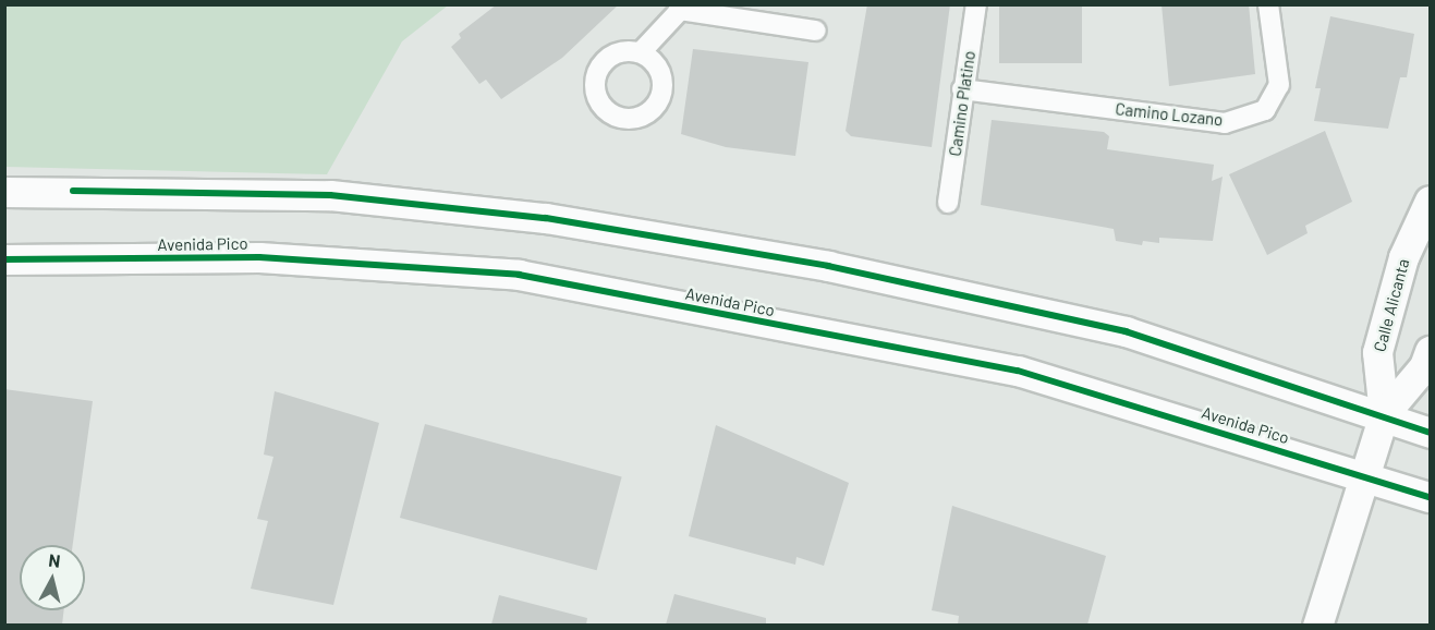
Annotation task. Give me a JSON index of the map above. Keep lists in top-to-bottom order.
{
  "streets": {
    "main road": ["Avenida Pico", "Calle Alicanta"],
    "street": ["Camino Platino", "Camino Lozano"]
  },
  "crossings": [
    ["Camino Platino", "Camino Lozano"],
    ["Avenida Pico", "Calle Alicanta"]
  ],
  "north": "top"
}
